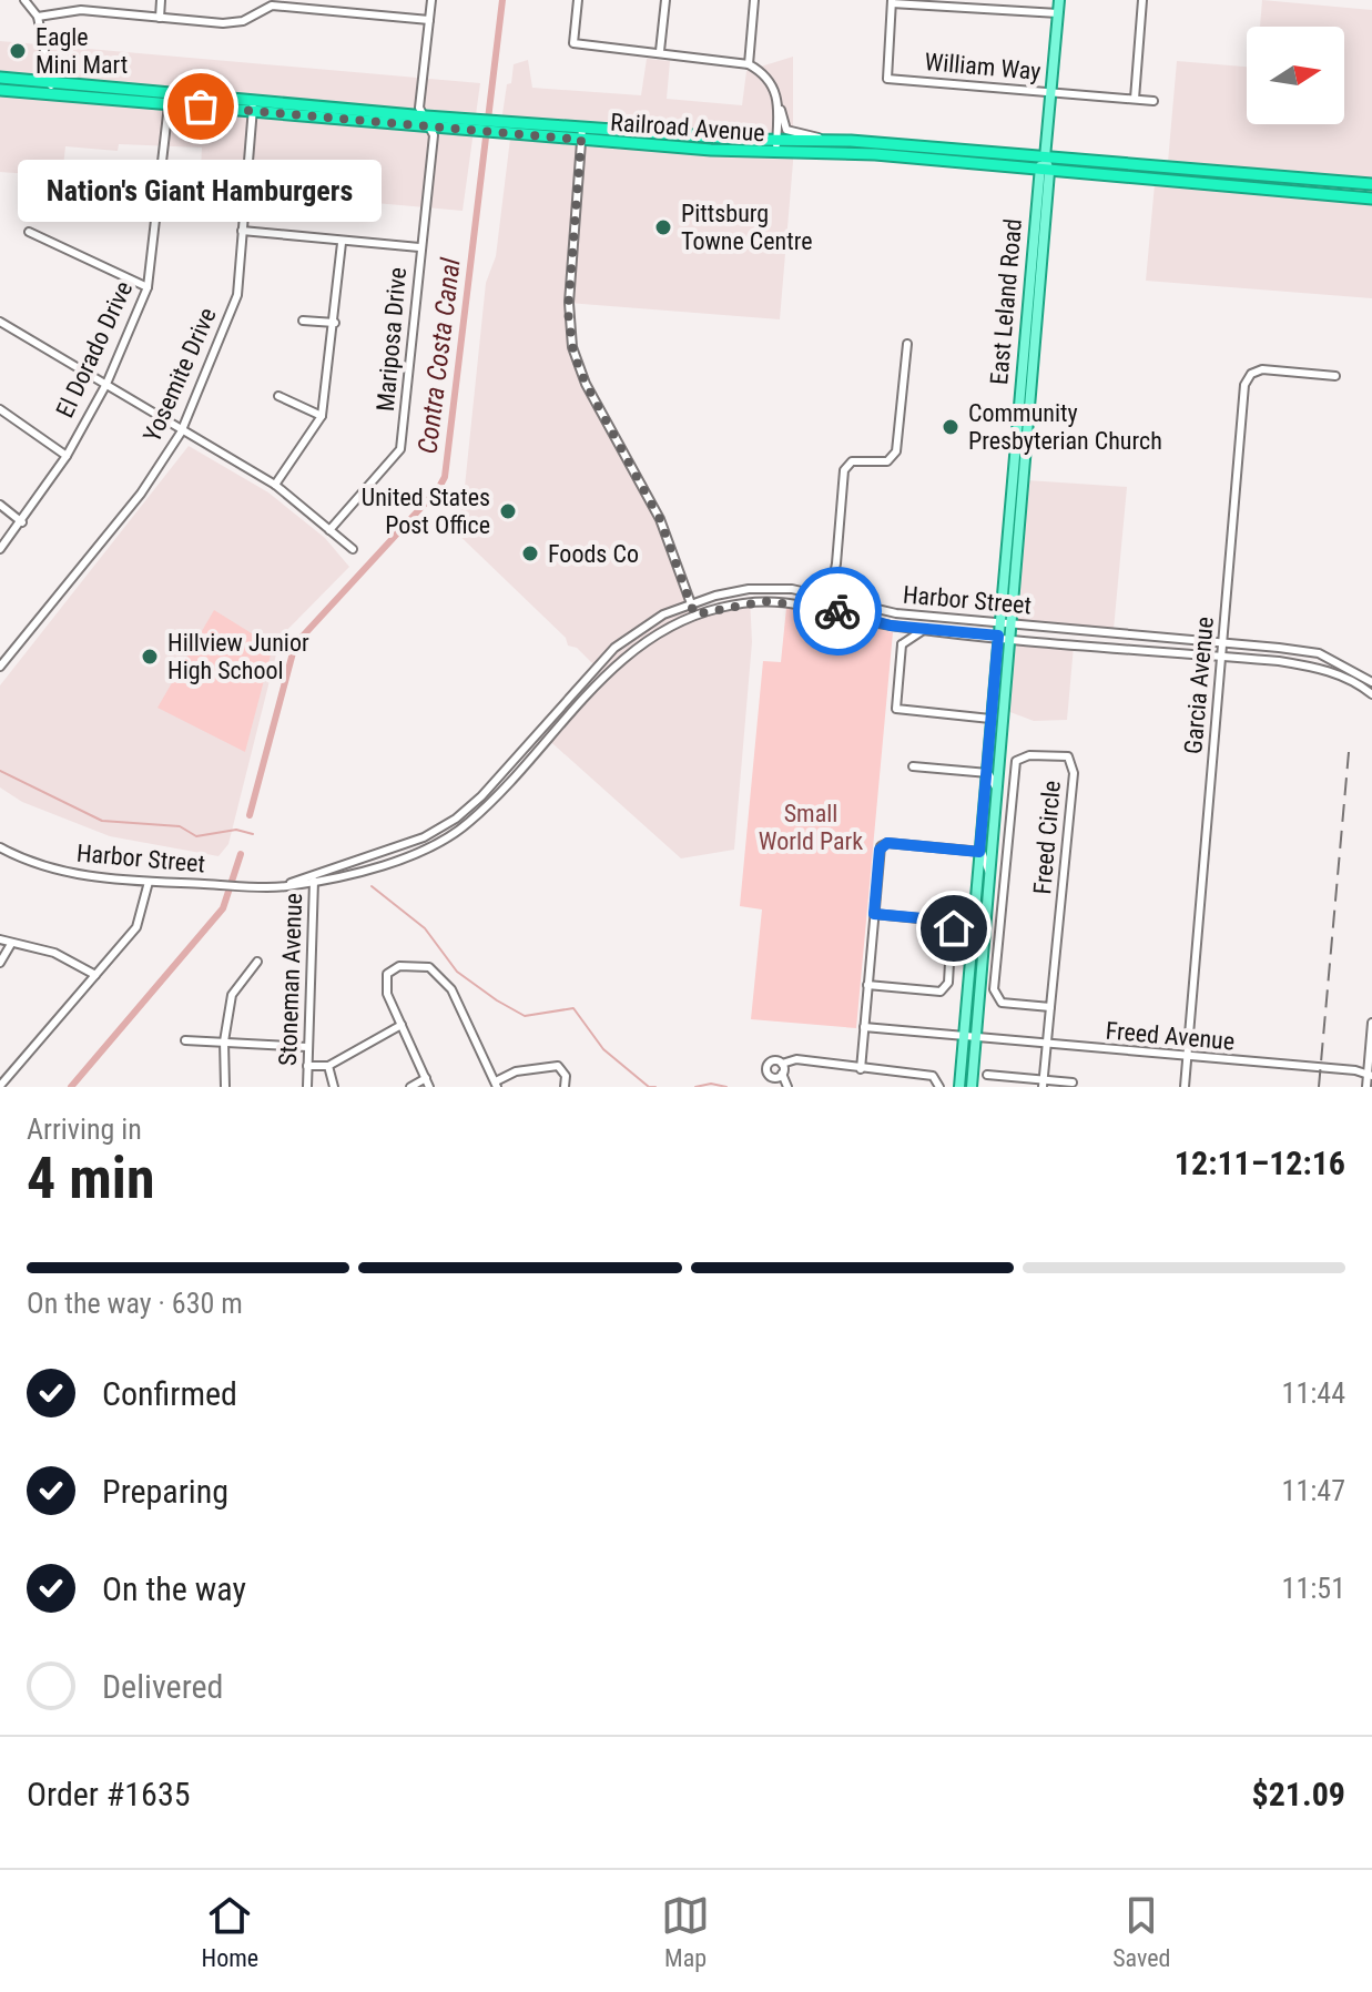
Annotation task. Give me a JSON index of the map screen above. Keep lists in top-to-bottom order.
{
  "streets": {
    "highway": ["Railroad Avenue"],
    "main road": ["East Leland Road"],
    "street": [
      "William Way",
      "Mariposa Drive",
      "El Dorado Drive",
      "Yosemite Drive",
      "Harbor Street",
      "Garcia Avenue",
      "Freed Circle",
      "Stoneman Avenue",
      "Freed Avenue"
    ]
  },
  "crossings": [
    ["Railroad Avenue", "East Leland Road"],
    ["Railroad Avenue", "Mariposa Drive"],
    ["Railroad Avenue", "El Dorado Drive"],
    ["Railroad Avenue", "Yosemite Drive"],
    ["East Leland Road", "Harbor Street"],
    ["East Leland Road", "Freed Avenue"],
    ["Harbor Street", "Garcia Avenue"],
    ["Harbor Street", "Stoneman Avenue"],
    ["Garcia Avenue", "Freed Avenue"],
    ["Freed Circle", "Freed Avenue"]
  ],
  "water": ["Contra Costa Canal"],
  "parks": ["Small World Park"],
  "places": [
    "Eagle Mini Mart",
    "Nation's Giant Hamburgers",
    "Pittsburg Towne Centre",
    "Community Presbyterian Church",
    "United States Post Office",
    "Foods Co",
    "Hillview Junior High School"
  ],
  "north": "right",
  "page": {
    "bubble": "Nation's Giant Hamburgers",
    "heading": ["4 min", "Arriving in", "12:11–12:16"],
    "panel": ["Order #1635", "$21.09"],
    "bar": "On the way · 630 m",
    "list": [
      ["Confirmed", "11:44"],
      ["Preparing", "11:47"],
      ["On the way", "11:51"],
      "Delivered"
    ],
    "tabs": ["Home", "Map", "Saved"]
  }
}
